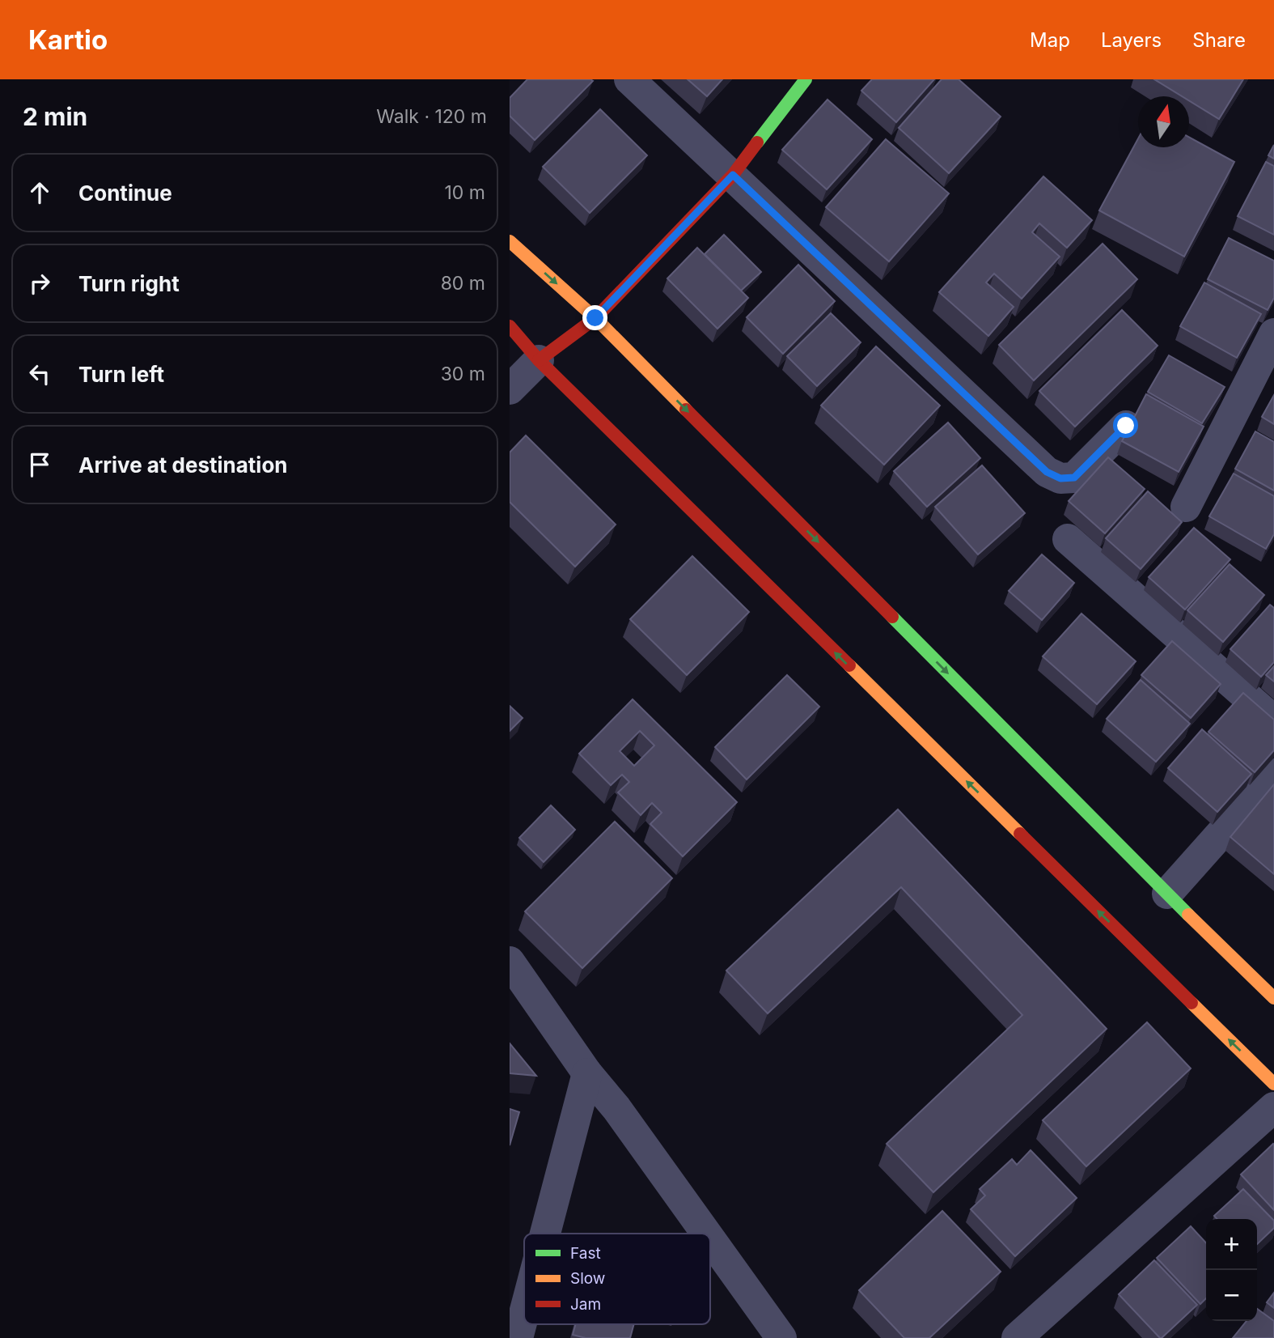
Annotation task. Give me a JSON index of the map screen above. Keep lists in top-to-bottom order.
{
  "legend": ["Fast", "Slow", "Jam"],
  "north": "top",
  "page": {
    "header": "Kartio",
    "nav": ["Map", "Layers", "Share"],
    "heading": ["2 min", "Walk · 120 m"],
    "list": [
      ["Continue", "10 m"],
      ["Turn right", "80 m"],
      ["Turn left", "30 m"],
      "Arrive at destination"
    ],
    "map_buttons": ["+", "−"]
  }
}
